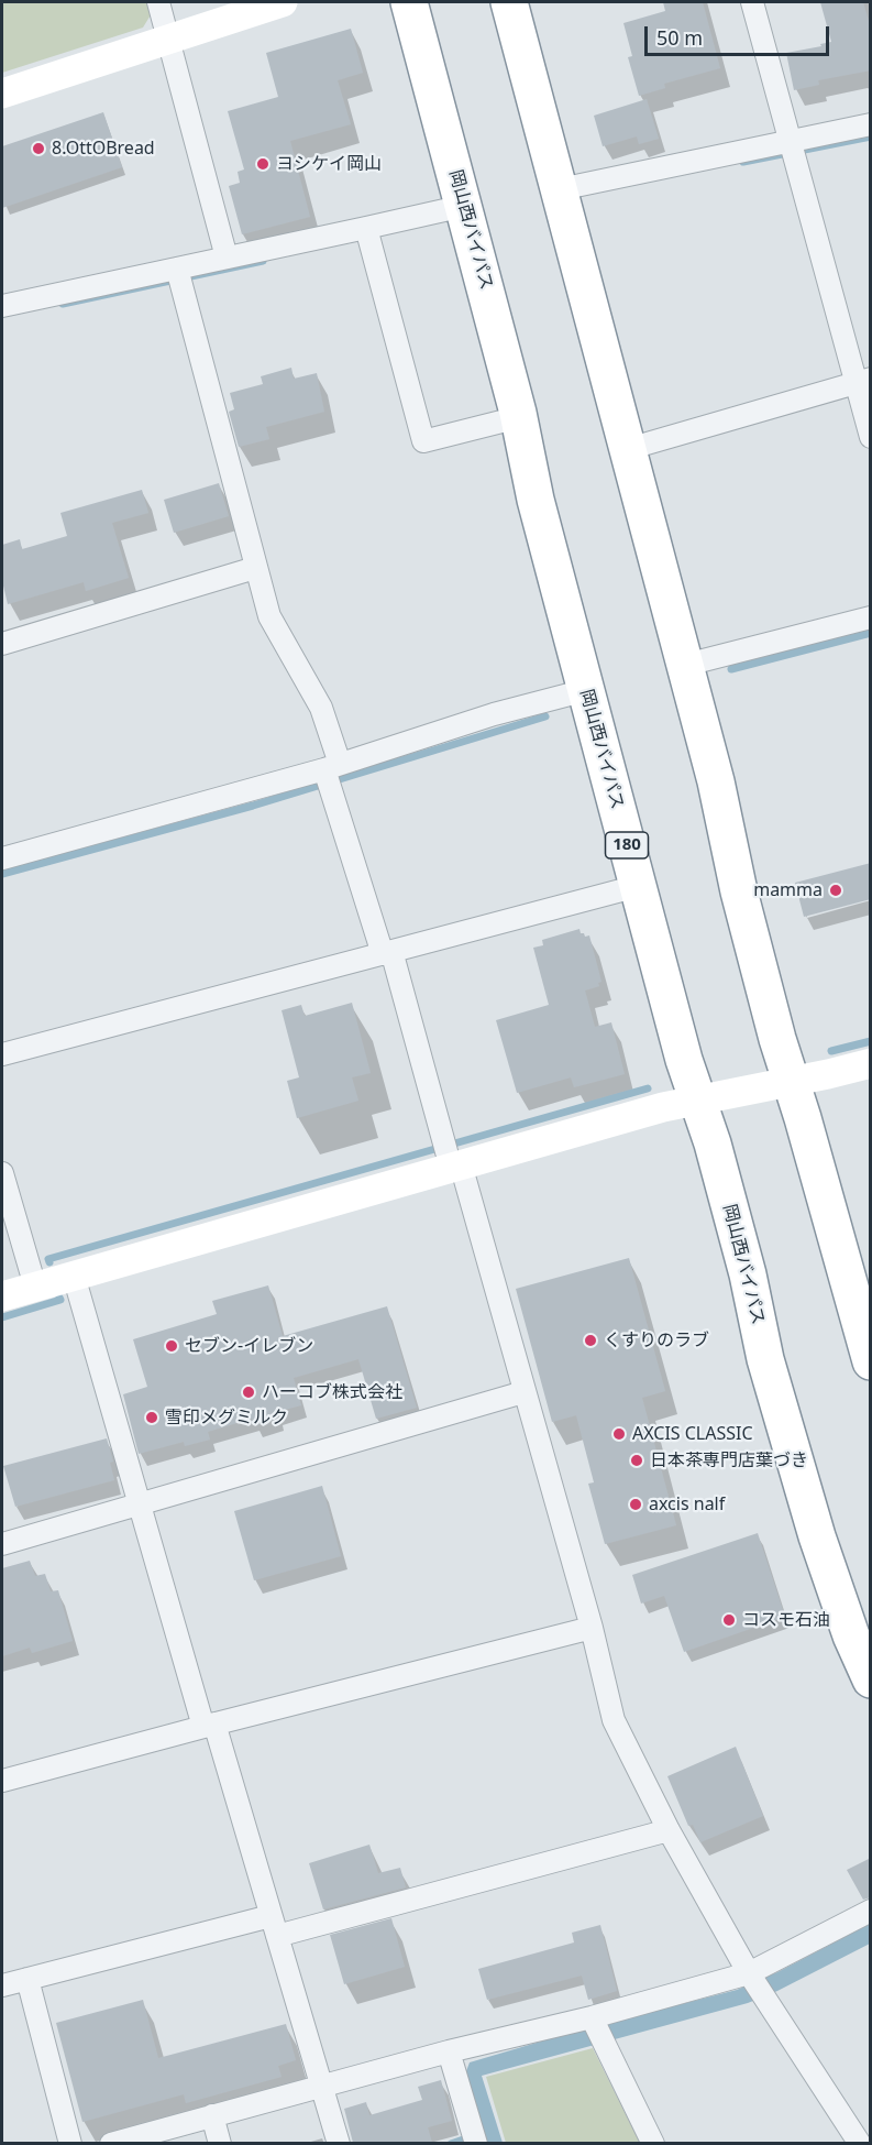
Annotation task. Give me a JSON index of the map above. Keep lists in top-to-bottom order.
{
  "streets": {
    "highway": ["岡山西バイパス", "180"]
  },
  "places": [
    "8.OttOBread",
    "ヨシケイ岡山",
    "mamma",
    "くすりのラブ",
    "セブン-イレブン",
    "ハーコブ株式会社",
    "雪印メグミルク",
    "AXCIS CLASSIC",
    "日本茶専門店葉づき",
    "axcis nalf",
    "コスモ石油"
  ],
  "scale_bar": "50 m"
}
